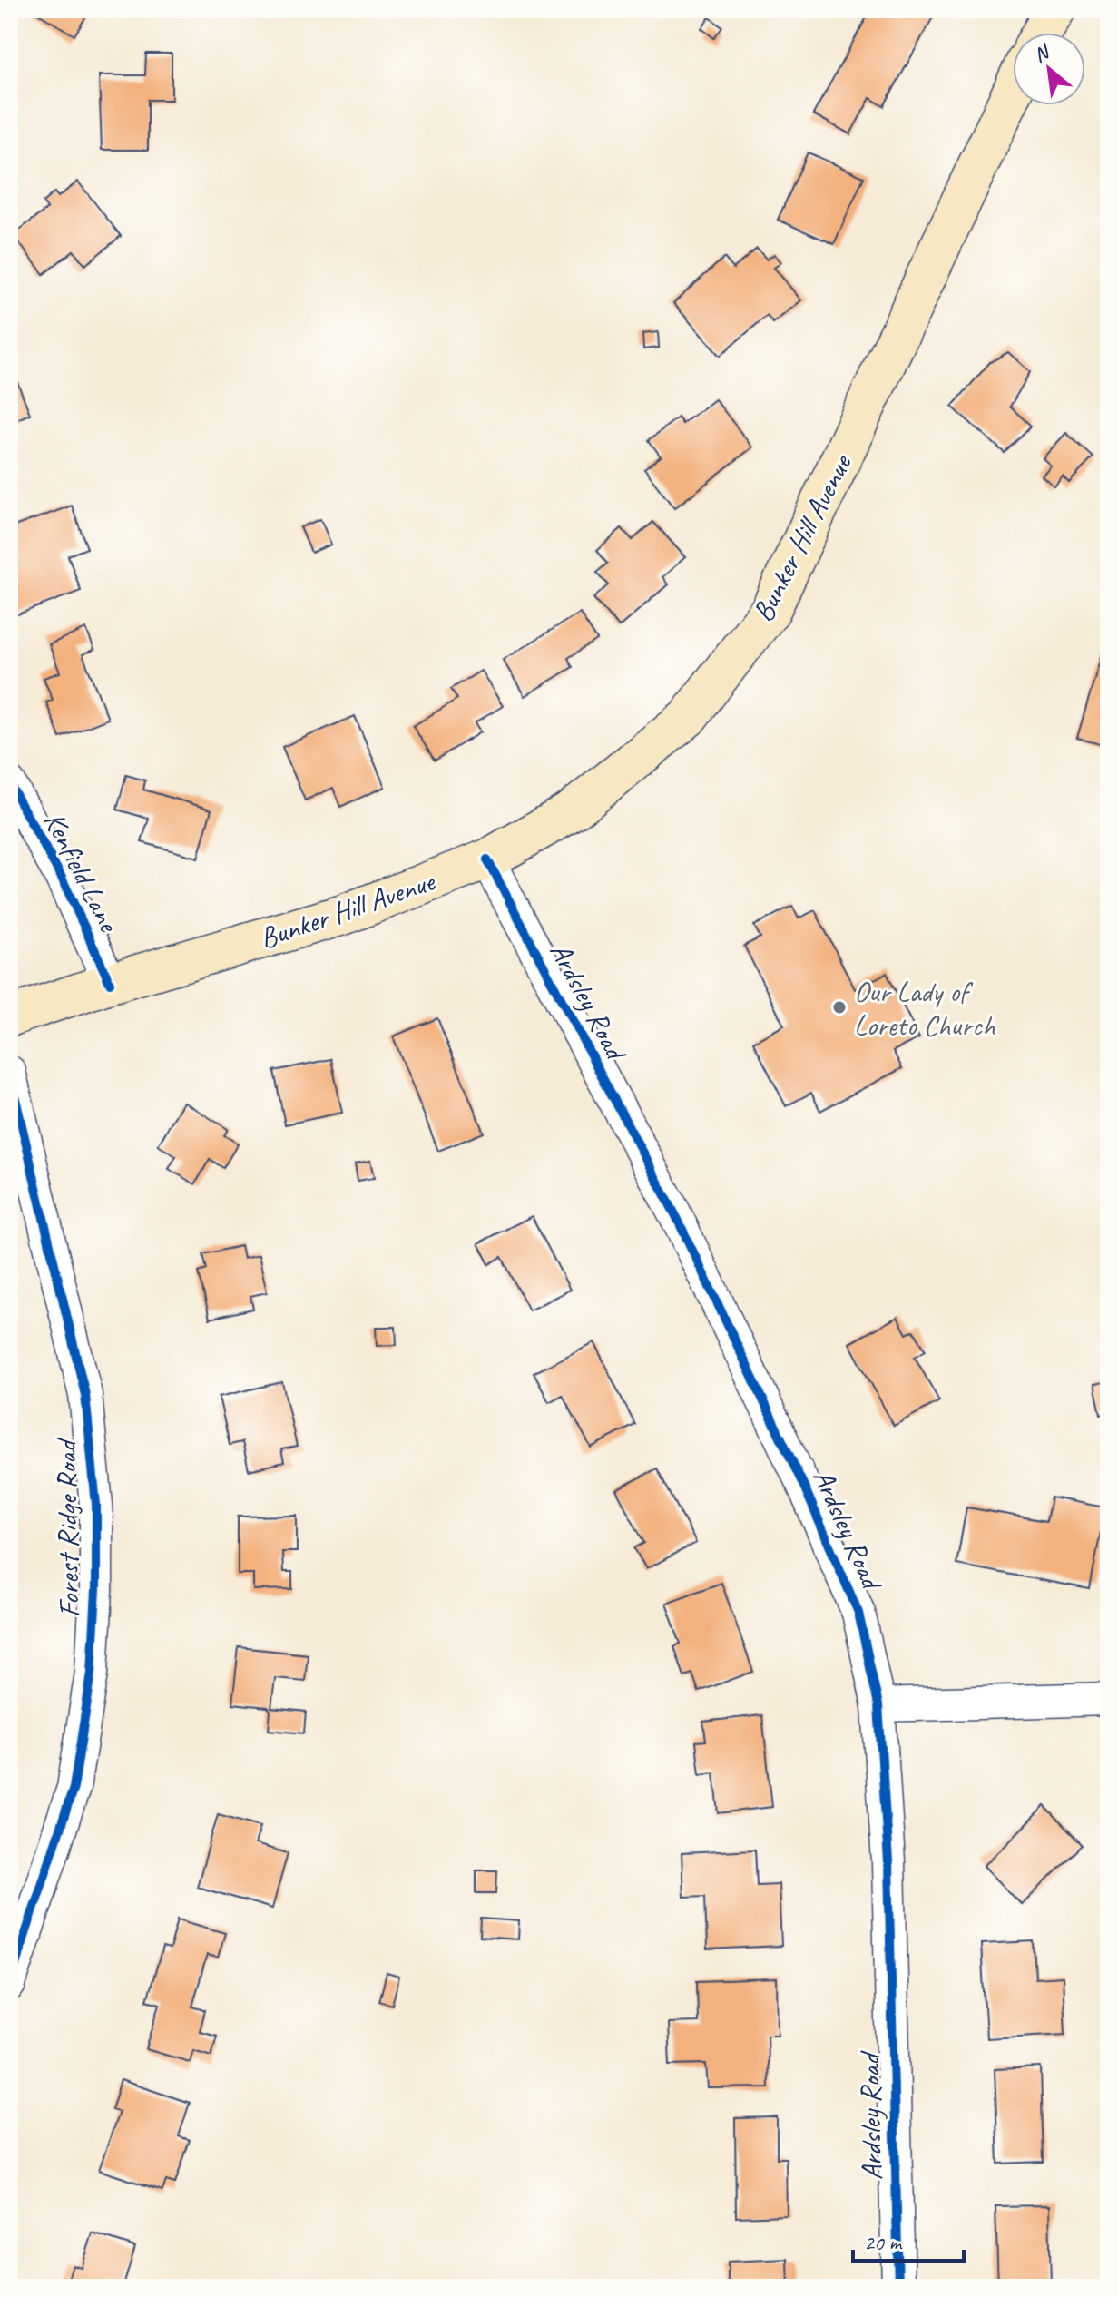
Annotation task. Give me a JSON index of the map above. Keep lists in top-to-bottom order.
{
  "streets": {
    "main road": ["Bunker Hill Avenue"],
    "street": ["Kenfield Lane", "Ardsley Road", "Forest Ridge Road"]
  },
  "crossings": [
    ["Bunker Hill Avenue", "Kenfield Lane"],
    ["Bunker Hill Avenue", "Ardsley Road"]
  ],
  "places": ["Our Lady of Loreto Church"],
  "scale_bar": "20 m",
  "north": "top left"
}
